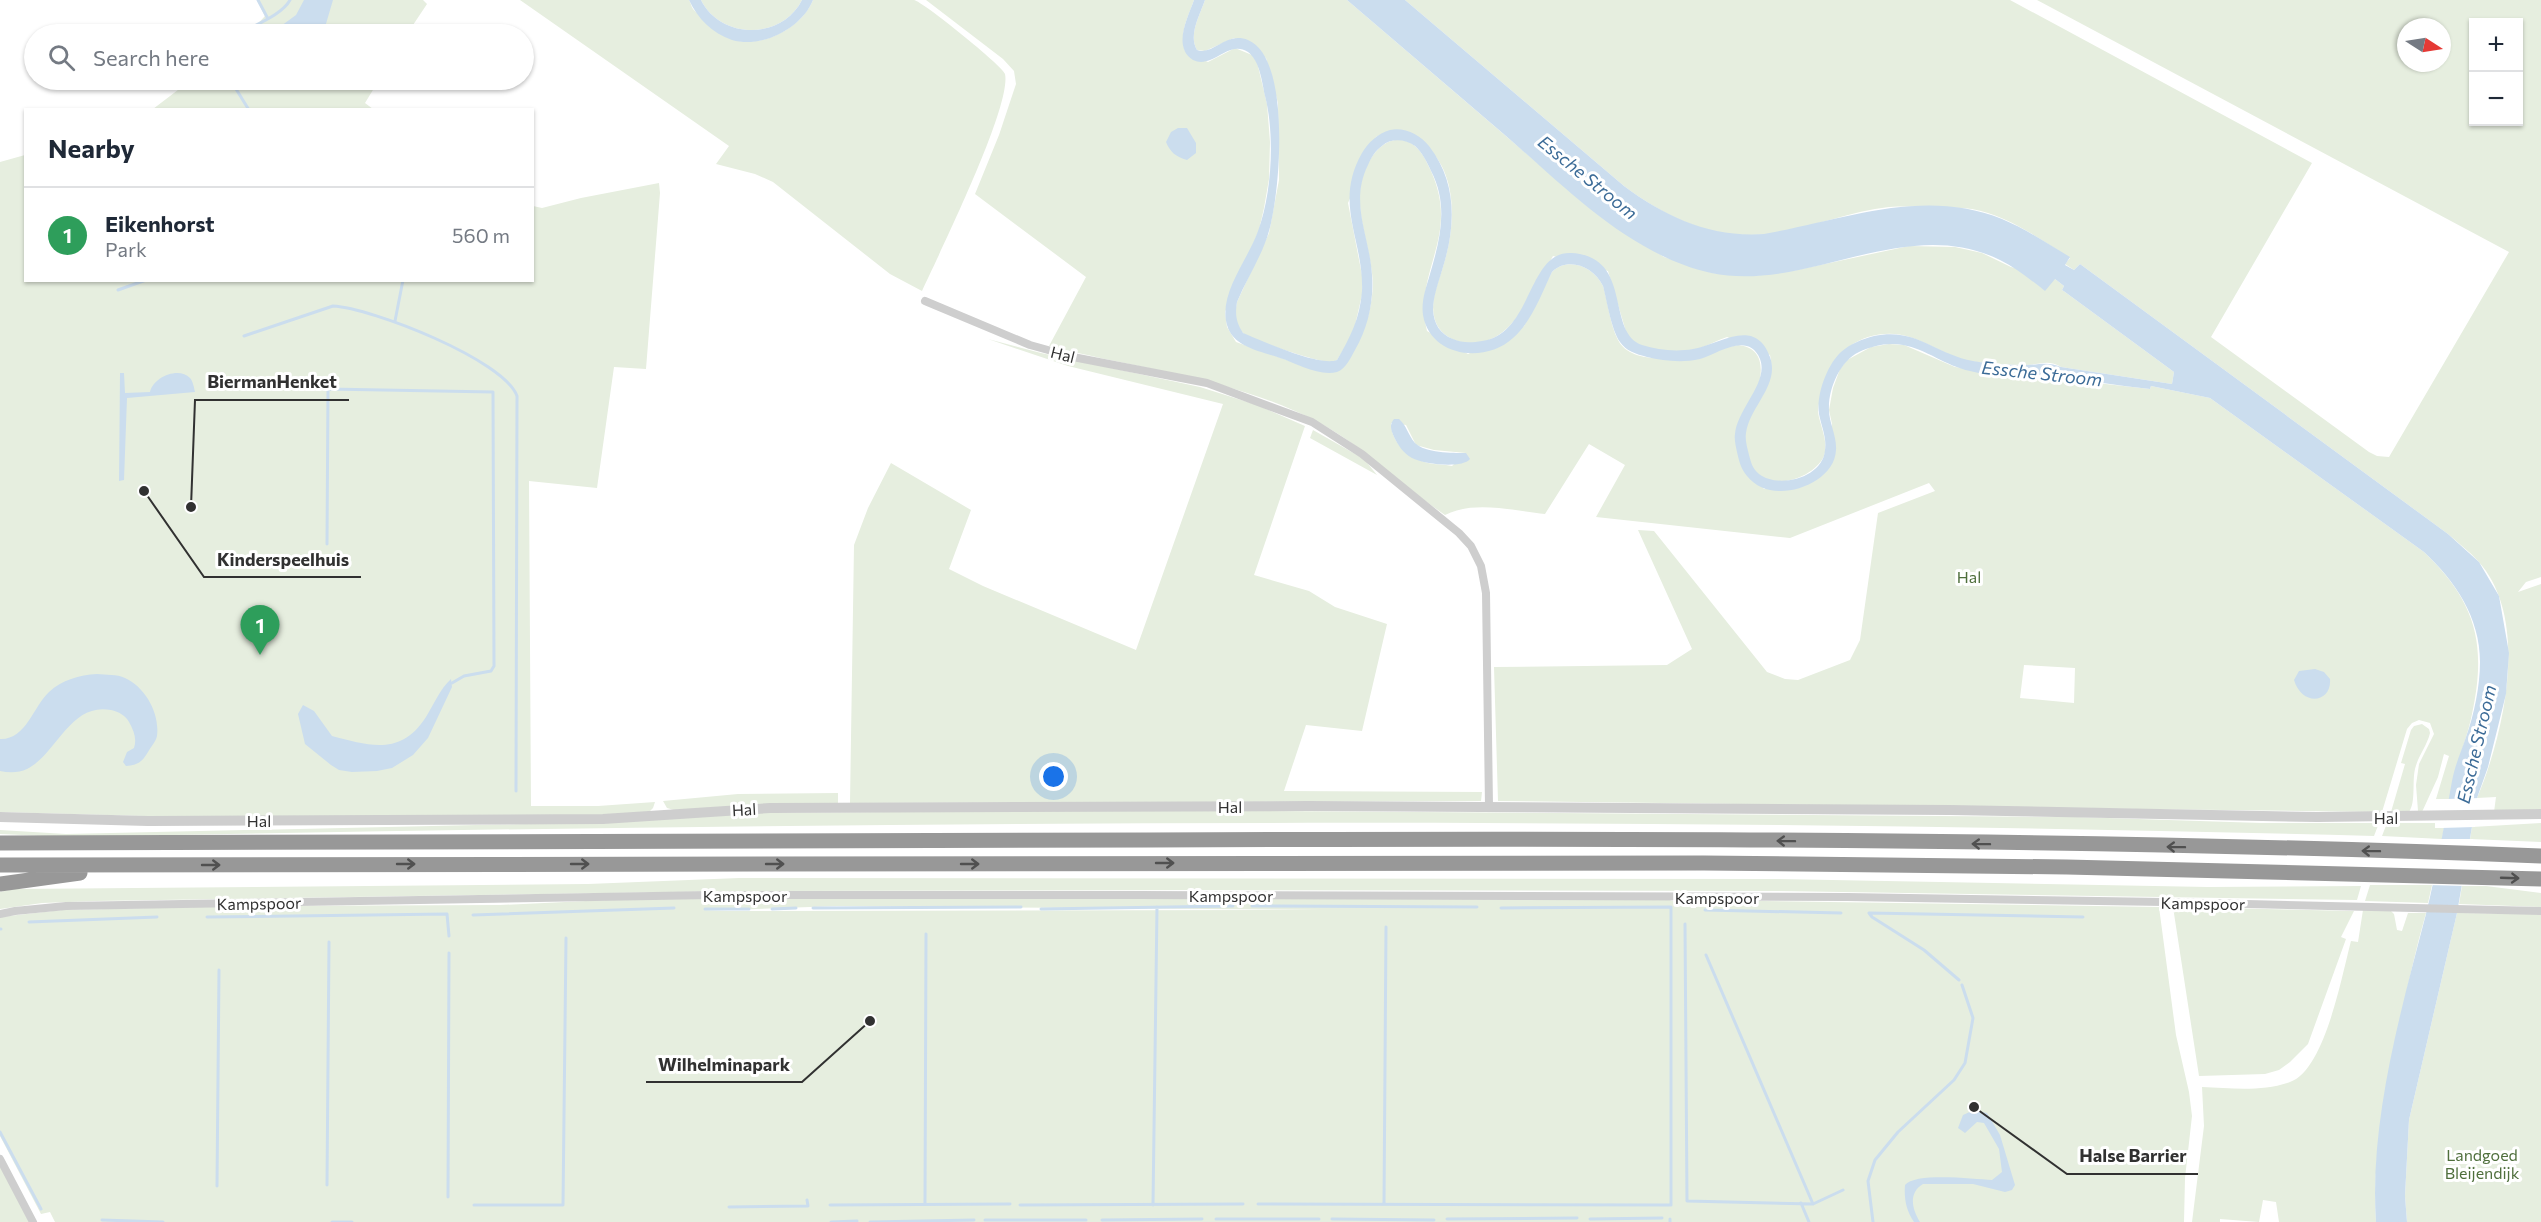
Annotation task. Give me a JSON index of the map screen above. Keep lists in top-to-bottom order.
{
  "streets": {
    "street": ["Hal", "Kampspoor"]
  },
  "water": ["Essche Stroom"],
  "parks": ["Hal", "Landgoed Bleijendijk"],
  "places": [
    "Kinderspeelhuis",
    "BiermanHenket",
    "Wilhelminapark",
    "Halse Barrier"
  ],
  "north": "right",
  "page": {
    "map_buttons": ["+", "−"],
    "search": "Search here",
    "heading": "Nearby",
    "list": [
      {
        "mark": "1",
        "name": "Eikenhorst",
        "note": "Park",
        "value": "560 m"
      }
    ],
    "pins": "1"
  }
}
